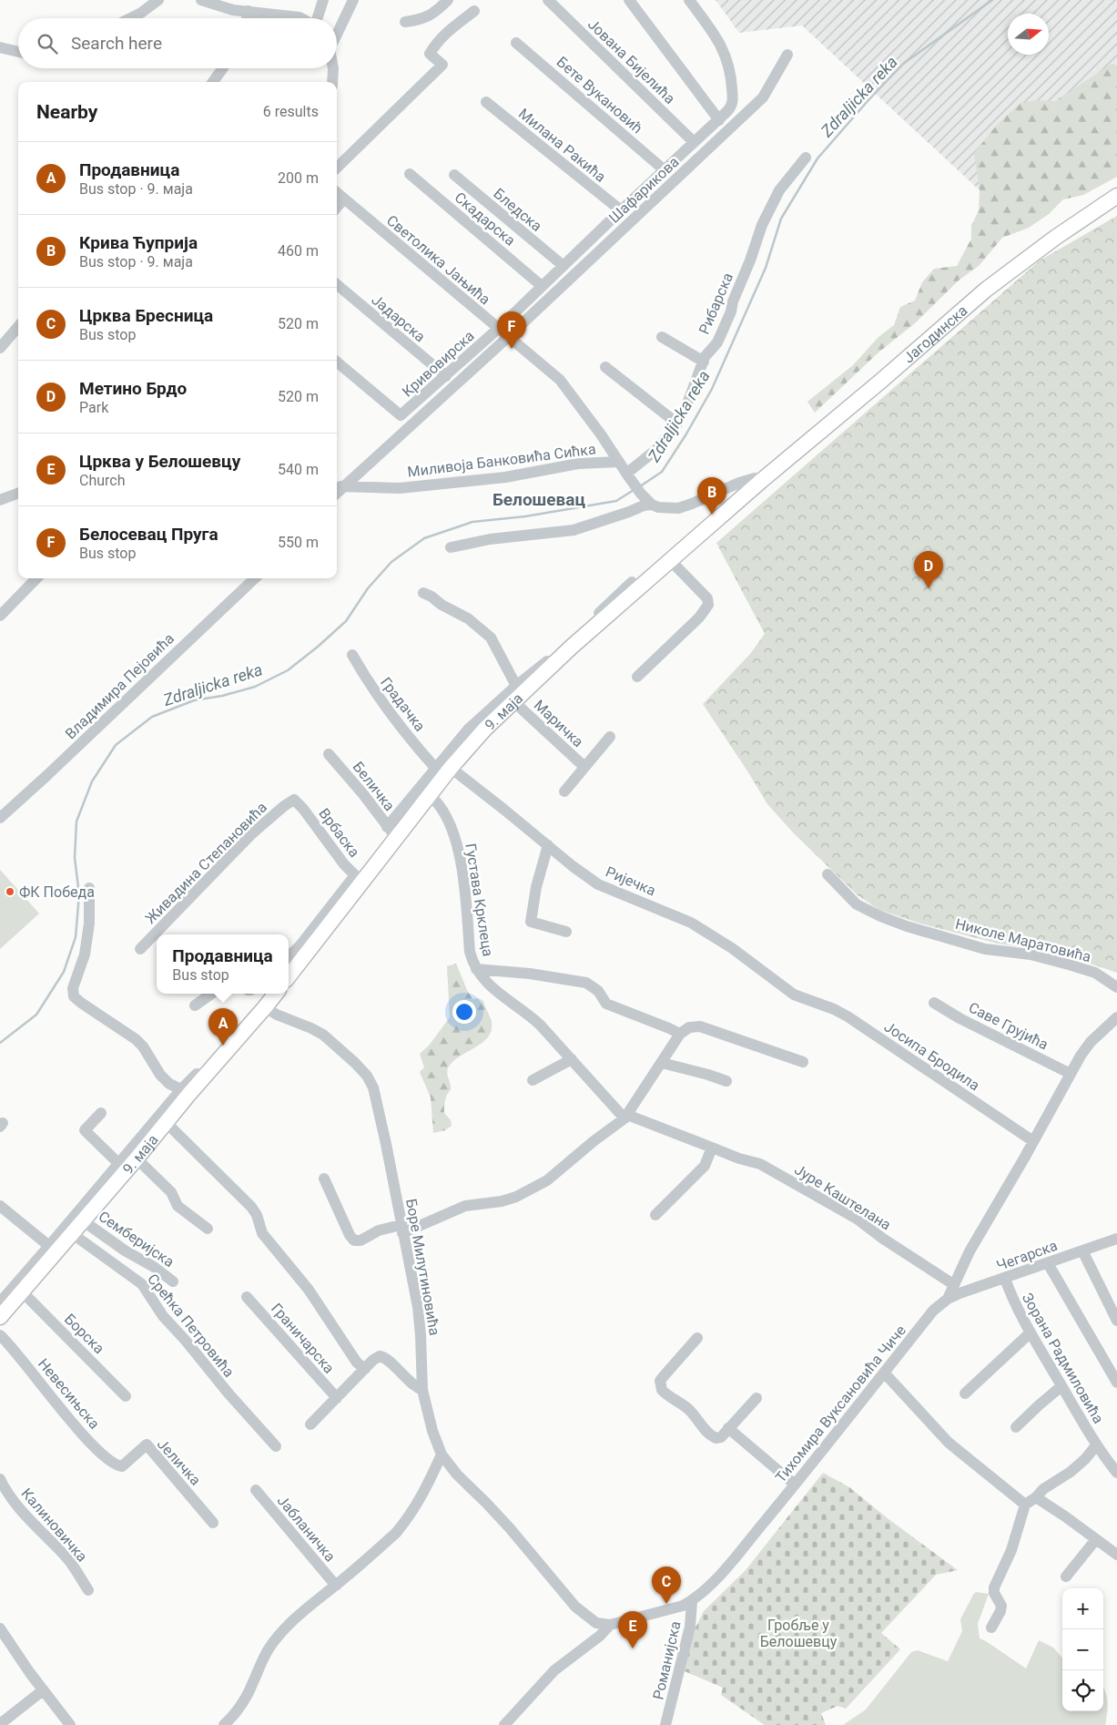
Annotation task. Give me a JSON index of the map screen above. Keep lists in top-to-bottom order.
{
  "streets": {
    "main road": ["Јагодинска", "9. маја"],
    "street": [
      "Јована Бијелића",
      "Бете Вукановић",
      "Милана Ракића",
      "Шафарикова",
      "Бледска",
      "Скадарска",
      "Светолика Јањића",
      "Рибарска",
      "Јадарска",
      "Кривовирска",
      "Миливоја Банковића Сићка",
      "Владимира Пејовића",
      "Градачка",
      "Маричка",
      "Беличка",
      "Врбаска",
      "Живадина Степановића",
      "Ријечка",
      "Густава Крклеца",
      "Николе Маратовића",
      "Саве Грујића",
      "Јосипа Бродила",
      "Јуре Каштелана",
      "Семберијска",
      "Чегарска",
      "Боре Милутиновића",
      "Срећка Петровића",
      "Борска",
      "Граничарска",
      "Зорана Радмиловића",
      "Невесињска",
      "Тихомира Вуксановића Чиче",
      "Јеличка",
      "Калиновичка",
      "Јабланичка",
      "Романијска"
    ]
  },
  "crossings": [
    ["Јована Бијелића", "Кривовирска"],
    ["Бете Вукановић", "Кривовирска"],
    ["Милана Ракића", "Кривовирска"],
    ["Шафарикова", "Светолика Јањића"],
    ["Шафарикова", "Миливоја Банковића Сићка"],
    ["Бледска", "Кривовирска"],
    ["Скадарска", "Кривовирска"],
    ["Светолика Јањића", "Рибарска"],
    ["Светолика Јањића", "Кривовирска"],
    ["Светолика Јањића", "Миливоја Банковића Сићка"],
    ["Јадарска", "Кривовирска"],
    ["Јагодинска", "9. маја"],
    ["9. маја", "Маричка"],
    ["9. маја", "Беличка"],
    ["9. маја", "Врбаска"],
    ["9. маја", "Ријечка"],
    ["9. маја", "Густава Крклеца"],
    ["9. маја", "Семберијска"],
    ["9. маја", "Боре Милутиновића"],
    ["9. маја", "Срећка Петровића"],
    ["9. маја", "Борска"],
    ["Врбаска", "Живадина Степановића"],
    ["Ријечка", "Јосипа Бродила"],
    ["Густава Крклеца", "Јуре Каштелана"],
    ["Чегарска", "Зорана Радмиловића"],
    ["Чегарска", "Тихомира Вуксановића Чиче"],
    ["Боре Милутиновића", "Тихомира Вуксановића Чиче"],
    ["Невесињска", "Јеличка"],
    ["Тихомира Вуксановића Чиче", "Романијска"]
  ],
  "districts": ["Белошевац"],
  "water": ["Zdraljicka reka"],
  "parks": ["Гробље у Белошевцу"],
  "places": ["ФК Победа"],
  "north": "right",
  "page": {
    "search": "Search here",
    "heading": ["Nearby", "6 results"],
    "list": [
      {
        "mark": "A",
        "name": "Продавница",
        "note": "Bus stop · 9. маја",
        "value": "200 m"
      },
      {
        "mark": "B",
        "name": "Крива Ћуприја",
        "note": "Bus stop · 9. маја",
        "value": "460 m"
      },
      {
        "mark": "C",
        "name": "Црква Бресница",
        "note": "Bus stop",
        "value": "520 m"
      },
      {
        "mark": "D",
        "name": "Метино Брдо",
        "note": "Park",
        "value": "520 m"
      },
      {
        "mark": "E",
        "name": "Црква у Белошевцу",
        "note": "Church",
        "value": "540 m"
      },
      {
        "mark": "F",
        "name": "Белосевац Пруга",
        "note": "Bus stop",
        "value": "550 m"
      }
    ],
    "pins": [
      "F",
      "B",
      "D",
      "A",
      "C",
      "E"
    ],
    "popup": ["Продавница", "Bus stop"],
    "map_buttons": ["+", "−"]
  }
}
